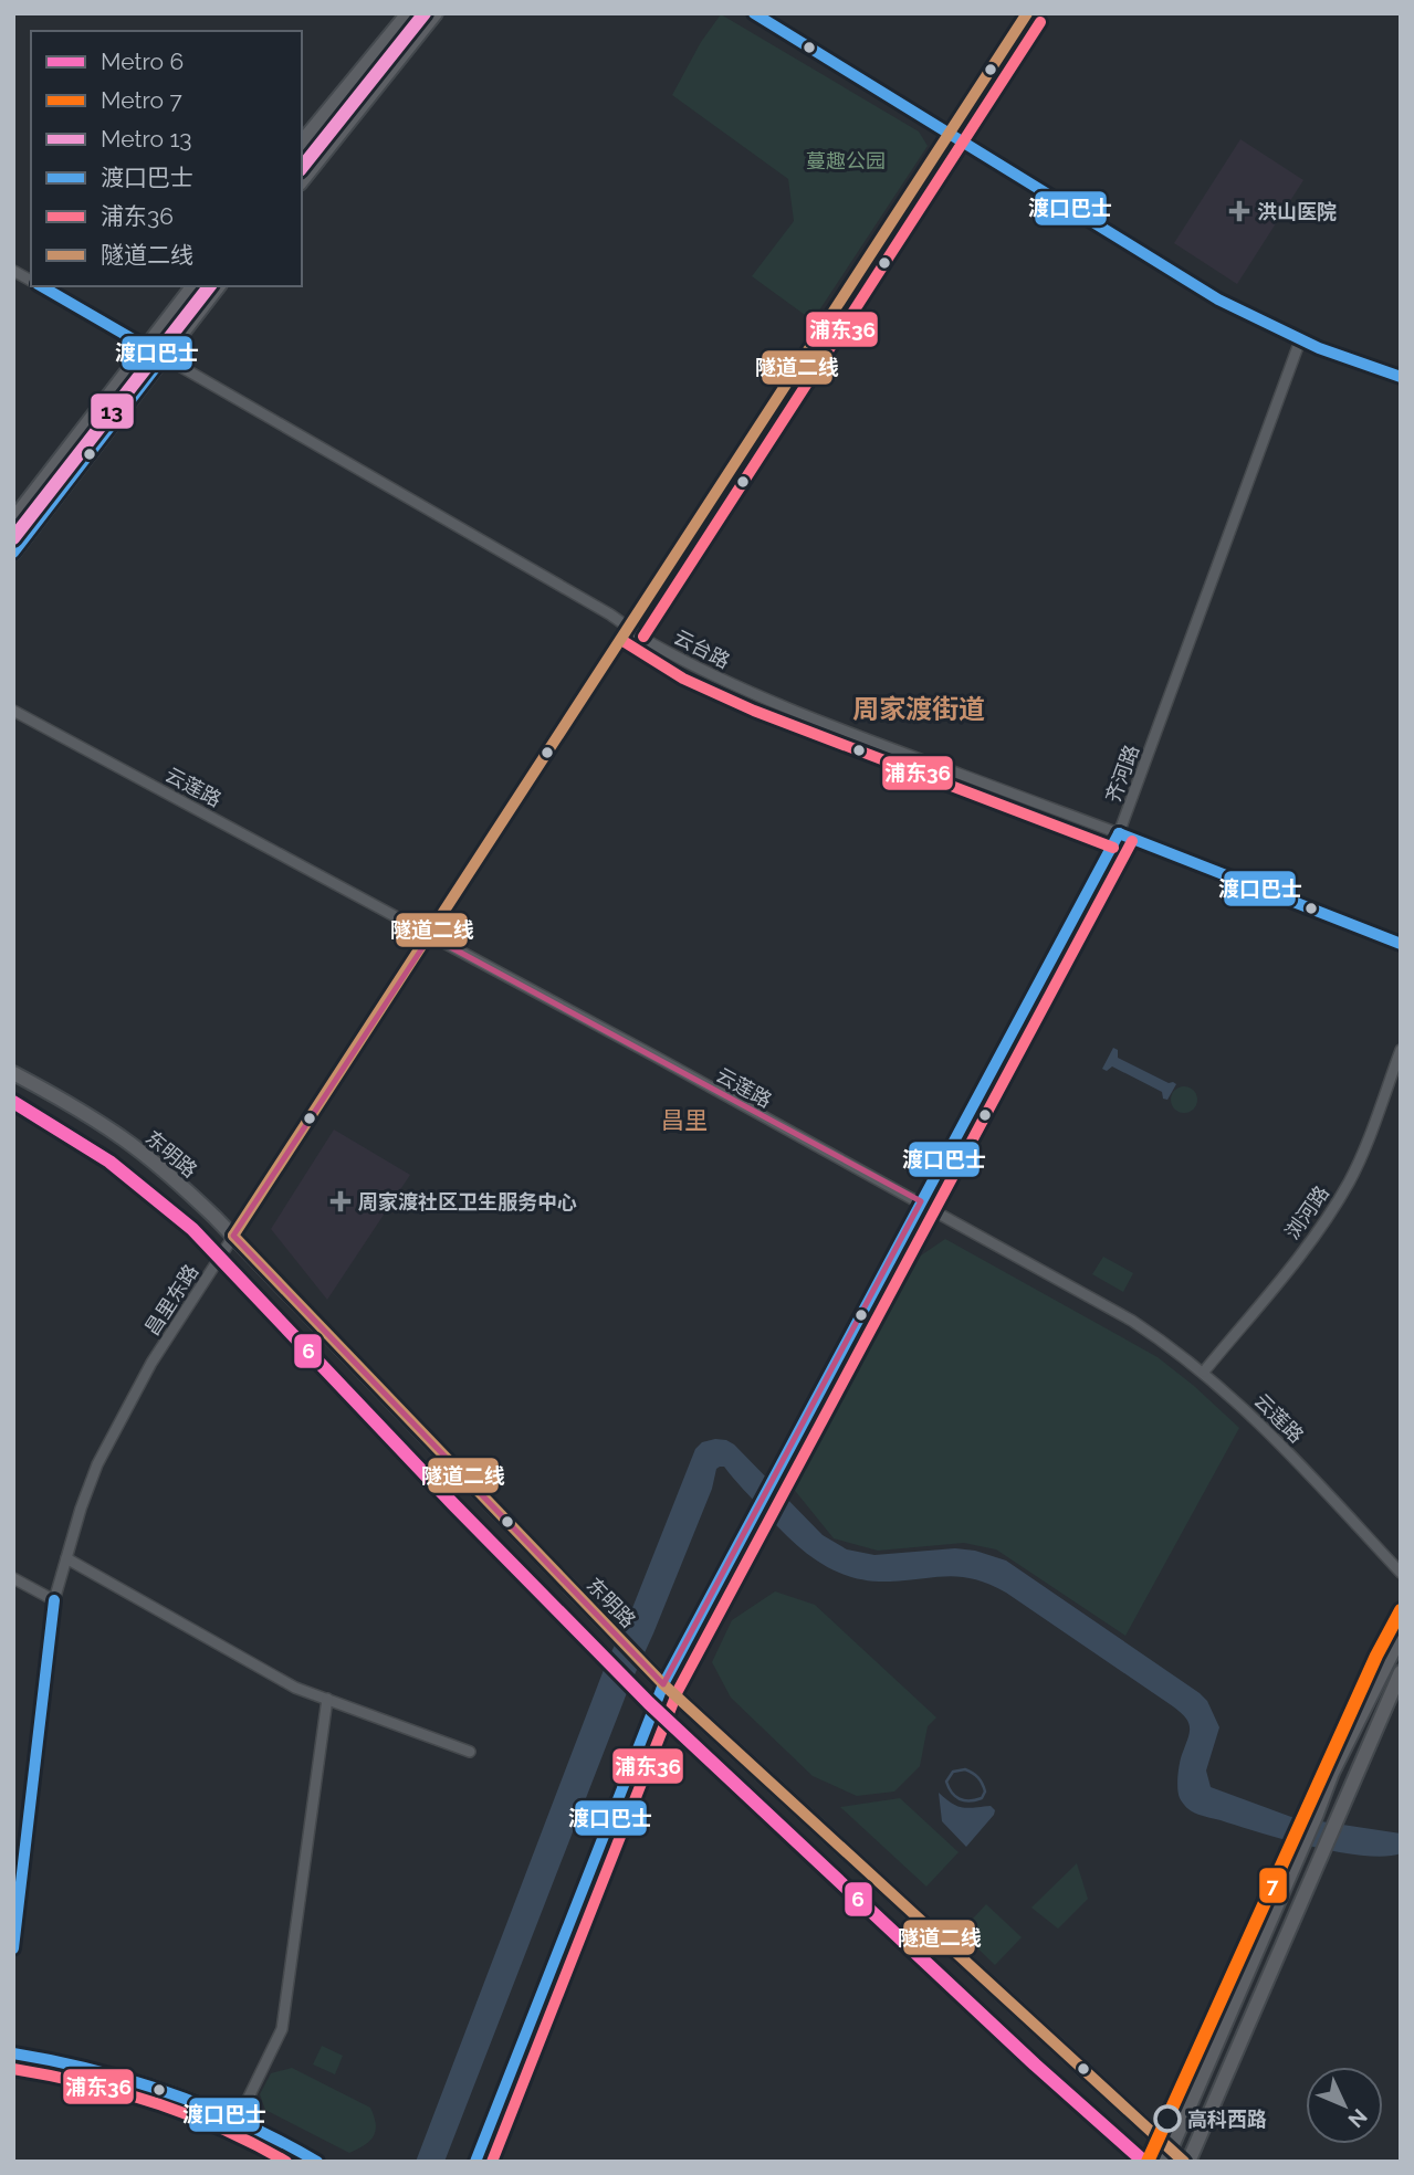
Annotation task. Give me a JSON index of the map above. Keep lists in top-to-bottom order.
{
  "streets": {
    "main road": ["东明路"],
    "street": [
      "云台路",
      "齐河路",
      "云莲路",
      "浏河路",
      "昌里东路"
    ]
  },
  "crossings": [
    ["云台路", "齐河路"],
    ["云台路", "昌里东路"],
    ["齐河路", "云莲路"],
    ["齐河路", "东明路"],
    ["云莲路", "浏河路"],
    ["云莲路", "昌里东路"],
    ["东明路", "昌里东路"]
  ],
  "districts": ["周家渡街道", "昌里"],
  "parks": ["蔓趣公园"],
  "places": {
    "health": ["洪山医院", "周家渡社区卫生服务中心"],
    "other": ["高科西路"]
  },
  "lines": [
    "metro line 13",
    "transit line 渡口巴士",
    "transit line 隧道二线",
    "transit line 浦东36",
    "metro line 6",
    "metro line 7"
  ],
  "legend": [
    "Metro 6",
    "Metro 7",
    "Metro 13",
    "渡口巴士",
    "浦东36",
    "隧道二线"
  ],
  "north": "bottom right"
}
